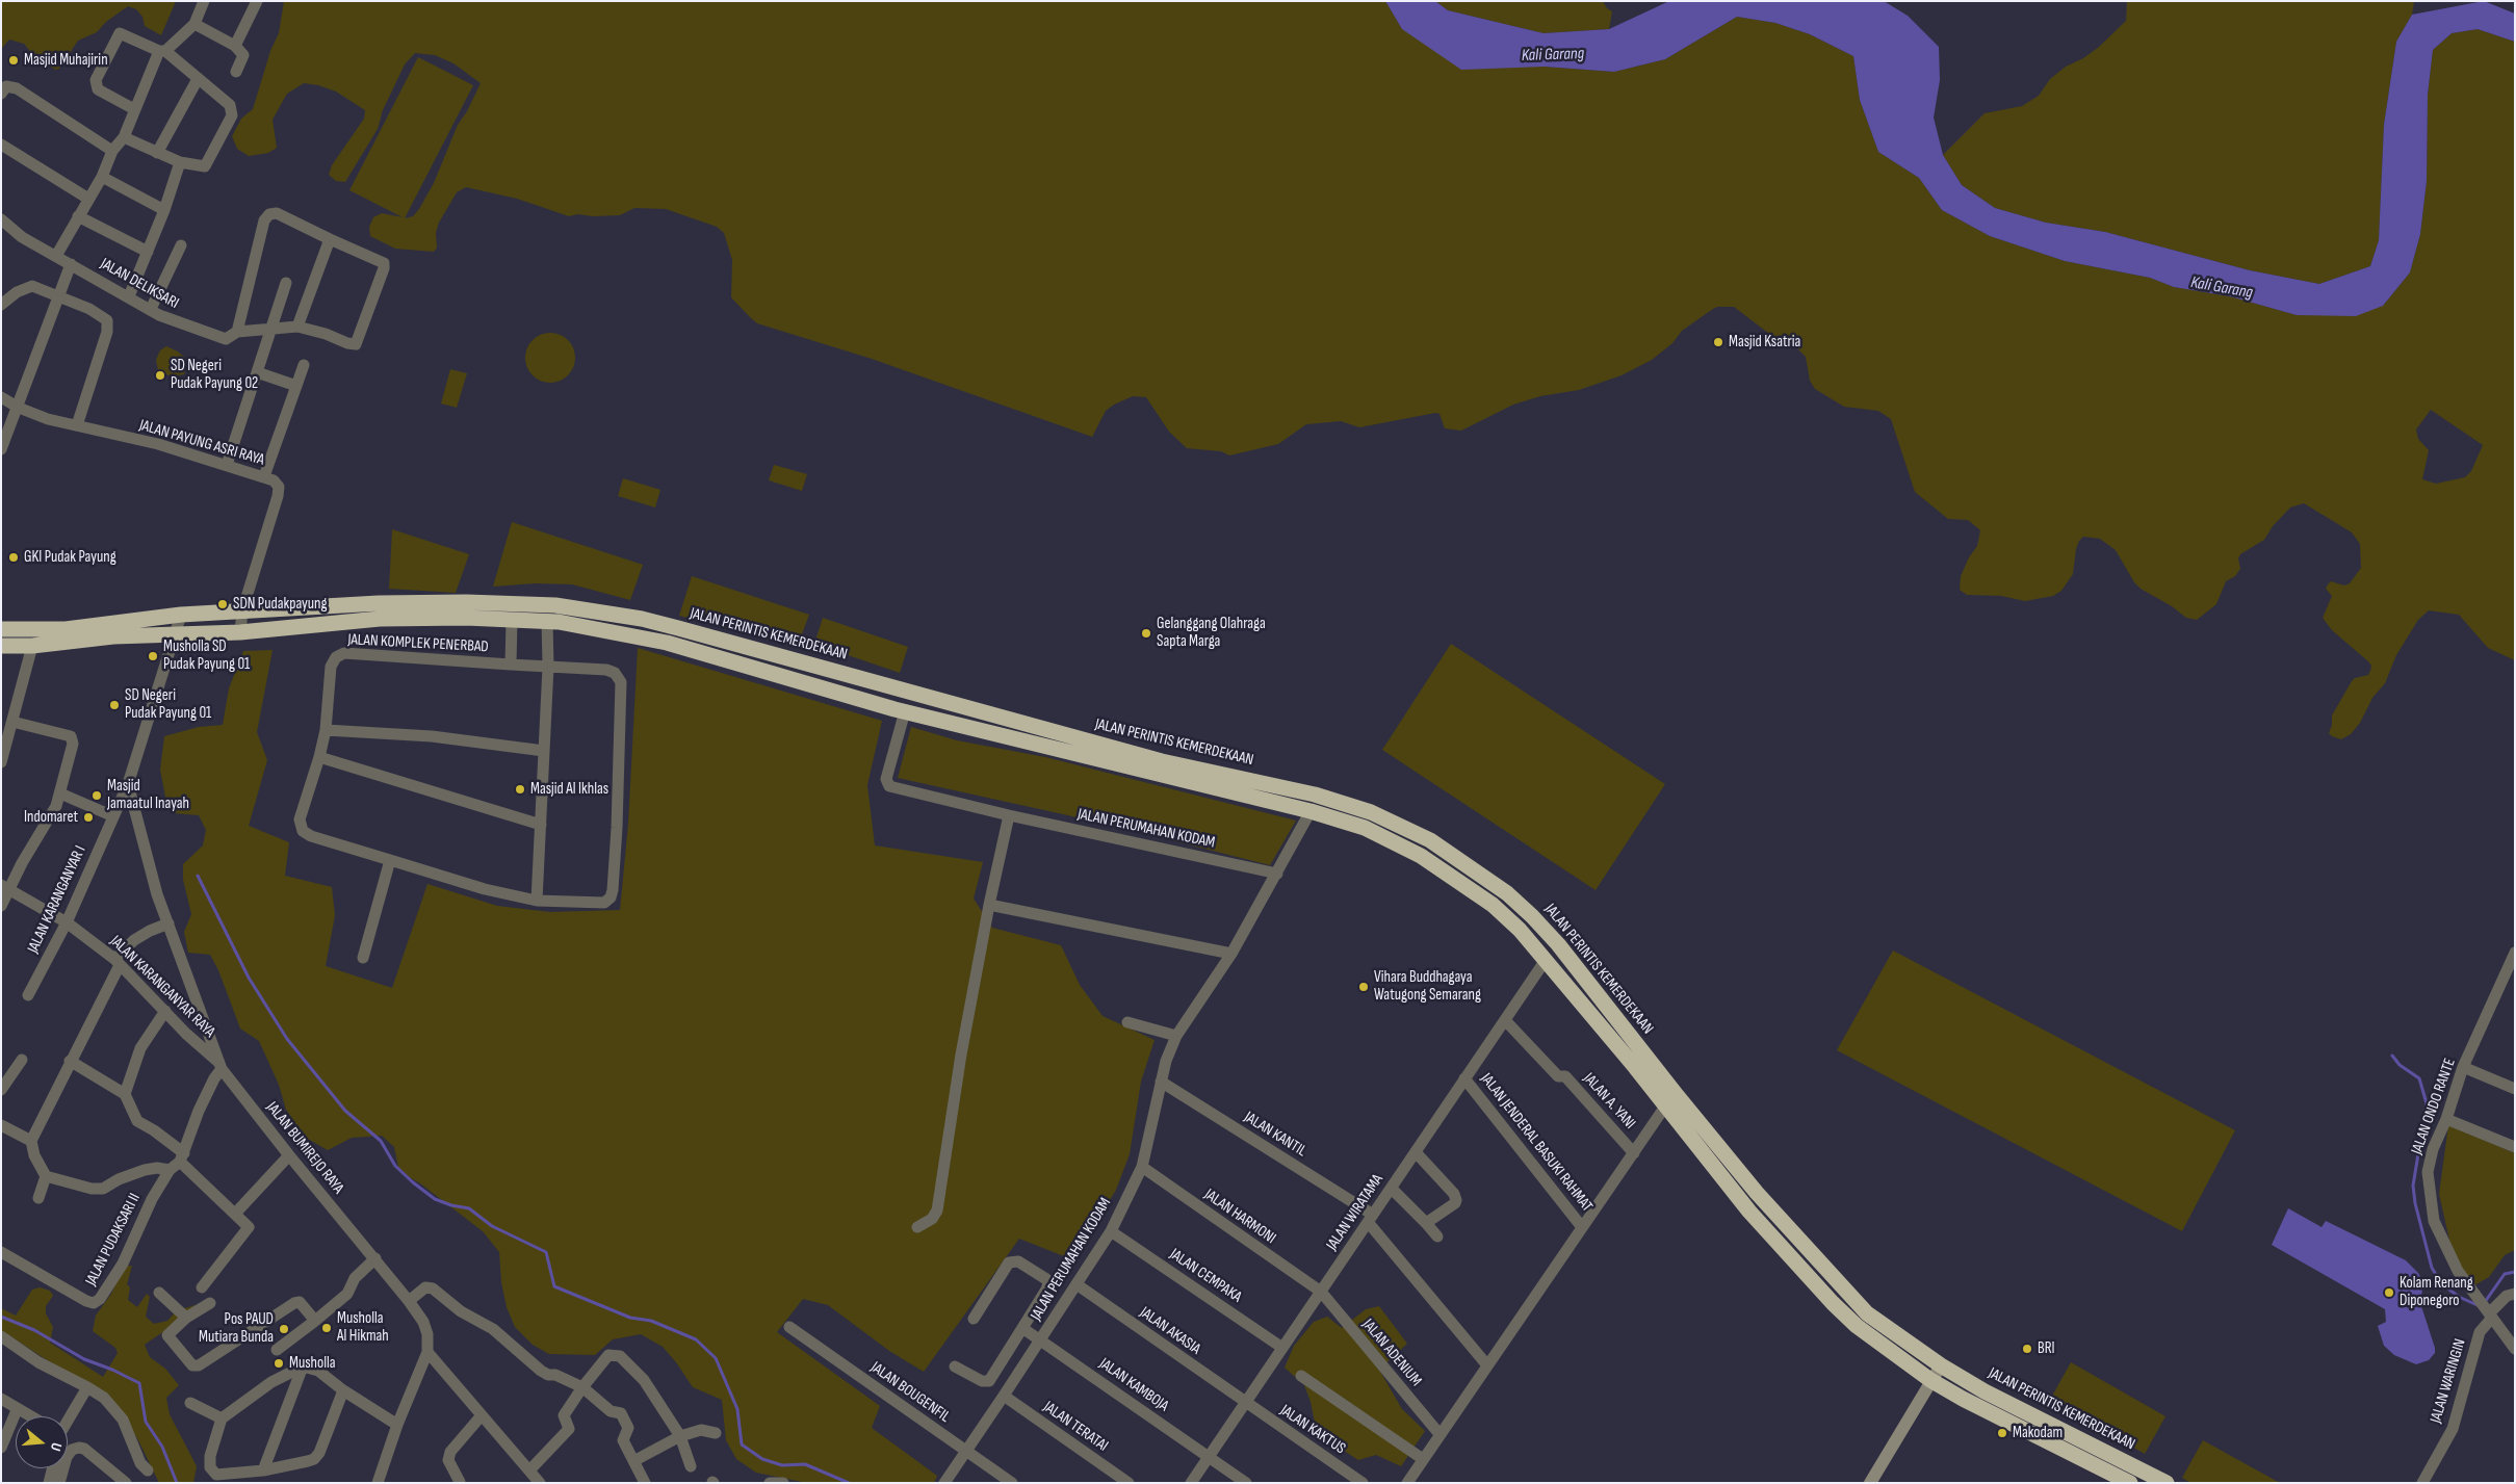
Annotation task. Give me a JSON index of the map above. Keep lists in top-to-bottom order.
{
  "streets": {
    "highway": ["JALAN PERINTIS KEMERDEKAAN"],
    "street": [
      "JALAN DELIKSARI",
      "JALAN PAYUNG ASRI RAYA",
      "JALAN KOMPLEK PENERBAD",
      "JALAN PERUMAHAN KODAM",
      "JALAN KARANGANYAR I",
      "JALAN KARANGANYAR RAYA",
      "JALAN A. YANI",
      "JALAN ONDO RANTE",
      "JALAN KANTIL",
      "JALAN JENDERAL BASUKI RAHMAT",
      "JALAN BUMIREJO RAYA",
      "JALAN WIRATAMA",
      "JALAN HARMONI",
      "JALAN PUDAKSARI II",
      "JALAN CEMPAKA",
      "JALAN AKASIA",
      "JALAN ADENIUM",
      "JALAN WARINGIN",
      "JALAN KAMBOJA",
      "JALAN BOUGENFIL",
      "JALAN TERATAI",
      "JALAN KAKTUS"
    ]
  },
  "crossings": [
    ["JALAN PAYUNG ASRI RAYA", "JALAN PERINTIS KEMERDEKAAN"],
    ["JALAN PERINTIS KEMERDEKAAN", "JALAN KOMPLEK PENERBAD"],
    ["JALAN PERINTIS KEMERDEKAAN", "JALAN PERUMAHAN KODAM"],
    ["JALAN PERINTIS KEMERDEKAAN", "JALAN KARANGANYAR I"],
    ["JALAN PERINTIS KEMERDEKAAN", "JALAN WIRATAMA"],
    ["JALAN PERUMAHAN KODAM", "JALAN KANTIL"],
    ["JALAN PERUMAHAN KODAM", "JALAN HARMONI"],
    ["JALAN PERUMAHAN KODAM", "JALAN CEMPAKA"],
    ["JALAN PERUMAHAN KODAM", "JALAN AKASIA"],
    ["JALAN PERUMAHAN KODAM", "JALAN KAMBOJA"],
    ["JALAN PERUMAHAN KODAM", "JALAN BOUGENFIL"],
    ["JALAN PERUMAHAN KODAM", "JALAN TERATAI"],
    ["JALAN KARANGANYAR I", "JALAN KARANGANYAR RAYA"],
    ["JALAN KARANGANYAR I", "JALAN BUMIREJO RAYA"],
    ["JALAN KARANGANYAR RAYA", "JALAN BUMIREJO RAYA"],
    ["JALAN A. YANI", "JALAN WIRATAMA"],
    ["JALAN ONDO RANTE", "JALAN WARINGIN"],
    ["JALAN KANTIL", "JALAN WIRATAMA"],
    ["JALAN JENDERAL BASUKI RAHMAT", "JALAN WIRATAMA"],
    ["JALAN WIRATAMA", "JALAN HARMONI"],
    ["JALAN WIRATAMA", "JALAN CEMPAKA"],
    ["JALAN WIRATAMA", "JALAN AKASIA"],
    ["JALAN WIRATAMA", "JALAN ADENIUM"],
    ["JALAN WIRATAMA", "JALAN KAMBOJA"],
    ["JALAN WIRATAMA", "JALAN KAKTUS"],
    ["JALAN HARMONI", "JALAN ADENIUM"],
    ["JALAN AKASIA", "JALAN KAKTUS"]
  ],
  "water": ["Kali Garang"],
  "places": [
    "Masjid Muhajirin",
    "Masjid Ksatria",
    "SD Negeri Pudak Payung 02",
    "GKI Pudak Payung",
    "SDN Pudakpayung",
    "Gelanggang Olahraga Sapta Marga",
    "Musholla SD Pudak Payung 01",
    "SD Negeri Pudak Payung 01",
    "Masjid Al Ikhlas",
    "Masjid Jamaatul Inayah",
    "Indomaret",
    "Vihara Buddhagaya Watugong Semarang",
    "Kolam Renang Diponegoro",
    "Musholla Al Hikmah",
    "Pos PAUD Mutiara Bunda",
    "BRI",
    "Musholla",
    "Makodam"
  ],
  "north": "right"
}
